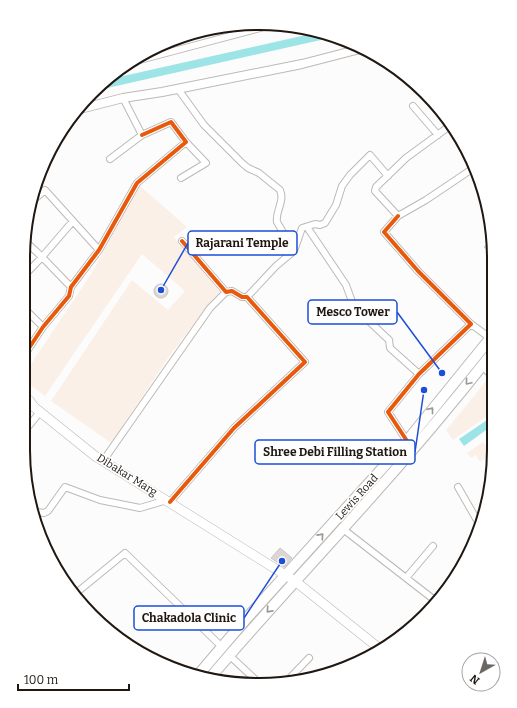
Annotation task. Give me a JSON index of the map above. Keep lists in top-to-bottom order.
{
  "streets": {
    "main road": ["Dibakar Marg", "Lewis Road"]
  },
  "crossings": [
    ["Dibakar Marg", "Lewis Road"]
  ],
  "places": [
    "Rajarani Temple",
    "Mesco Tower",
    "Shree Debi Filling Station",
    "Chakadola Clinic"
  ],
  "scale_bar": "100 m",
  "north": "bottom left"
}
